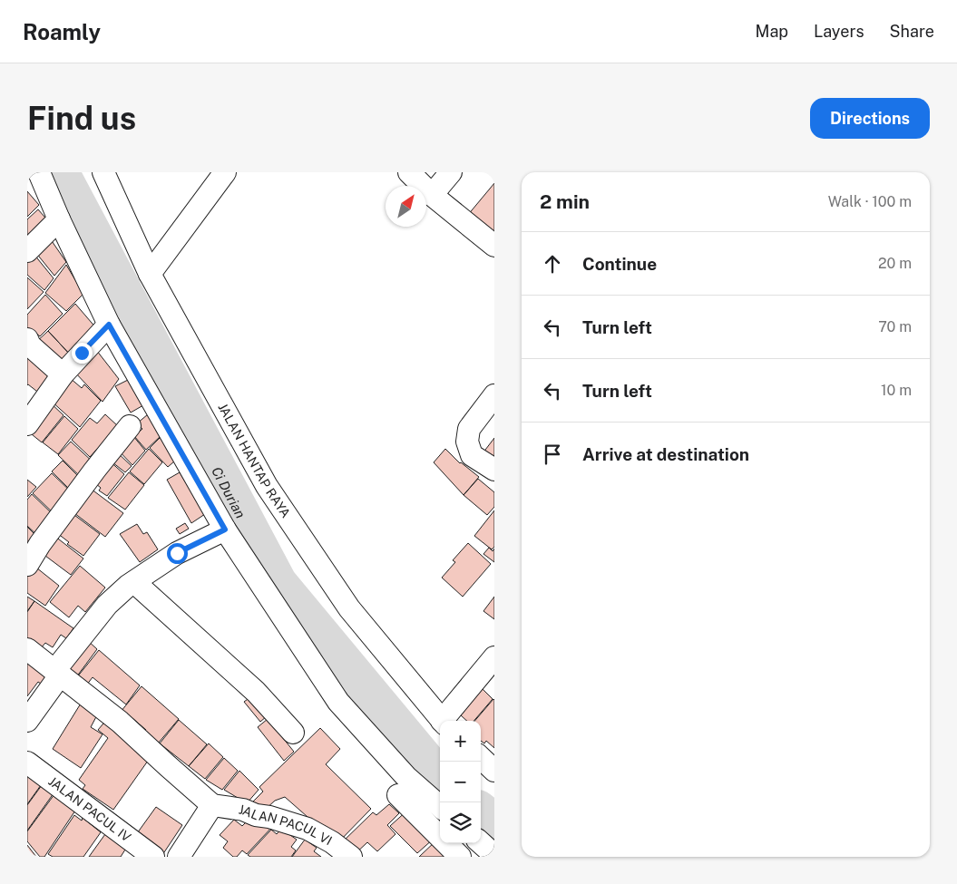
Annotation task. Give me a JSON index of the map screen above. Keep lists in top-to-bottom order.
{
  "streets": {
    "street": ["JALAN HANTAP RAYA", "JALAN PACUL IV", "JALAN PACUL VI"]
  },
  "water": ["Ci Durian"],
  "north": "top right",
  "page": {
    "header": "Roamly",
    "nav": ["Map", "Layers", "Share"],
    "buttons": "Directions",
    "title": "Find us",
    "heading": ["2 min", "Walk · 100 m"],
    "list": [
      ["Continue", "20 m"],
      ["Turn left", "70 m"],
      ["Turn left", "10 m"],
      "Arrive at destination"
    ],
    "map_buttons": ["+", "−"]
  }
}
